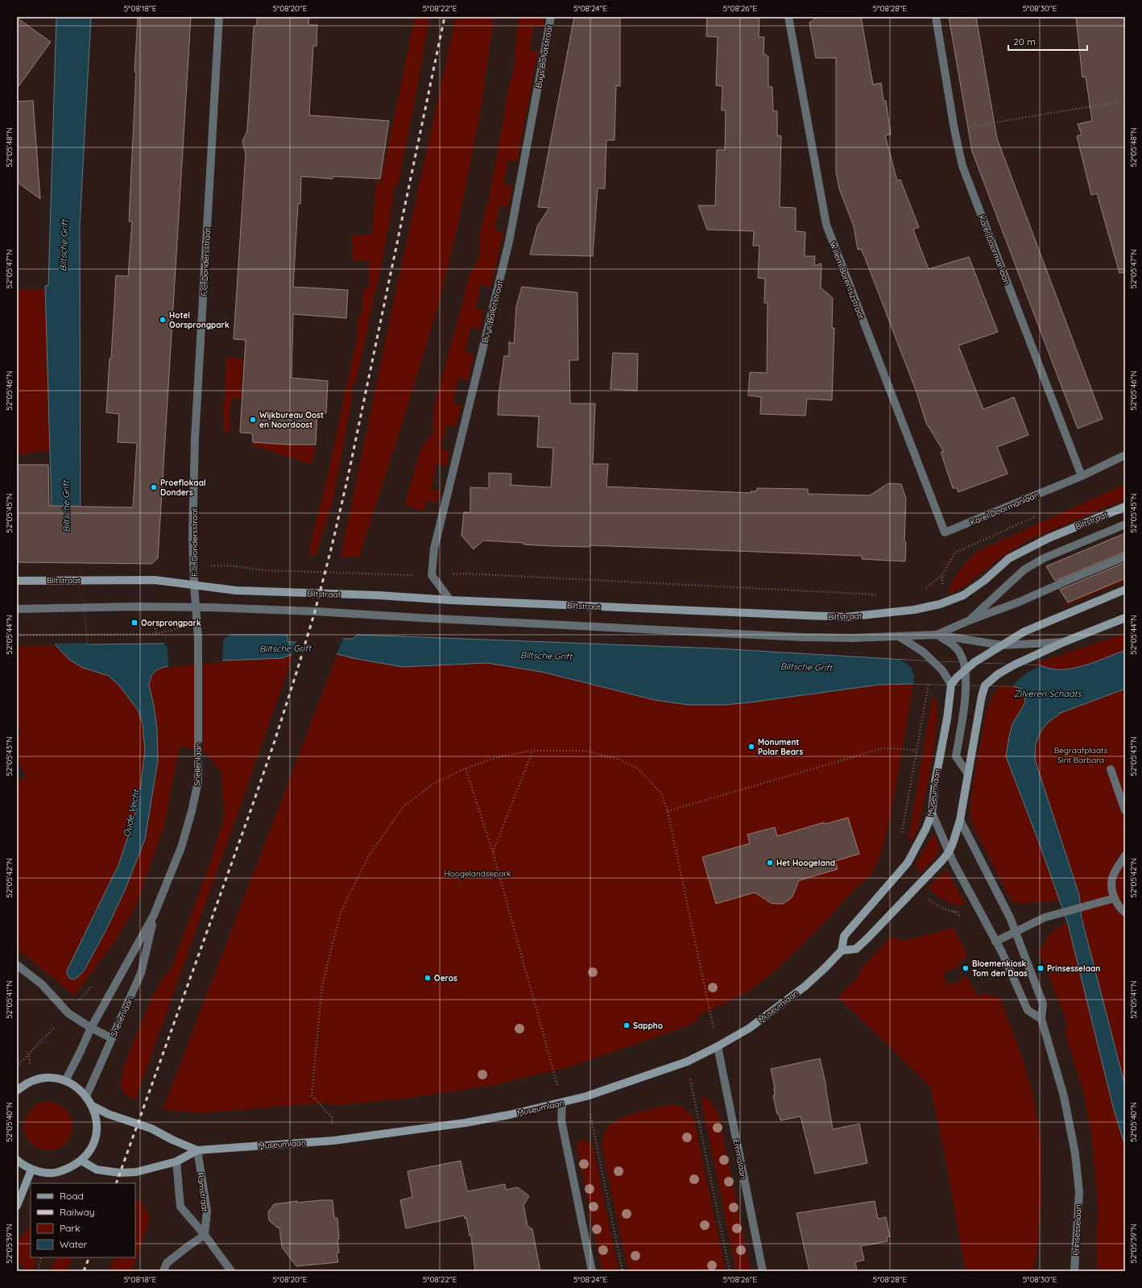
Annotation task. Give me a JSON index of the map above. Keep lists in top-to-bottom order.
{
  "streets": {
    "street": [
      "Buys Ballotstraat",
      "Karel Doormanlaan",
      "F.C. Dondersstraat",
      "Willem Barentszstraat",
      "Biltstraat",
      "Snellenlaan",
      "Museumlaan",
      "Emmalaan",
      "Ramstraat",
      "Prinsesselaan"
    ]
  },
  "crossings": [
    ["Karel Doormanlaan", "Willem Barentszstraat"],
    ["F.C. Dondersstraat", "Biltstraat"],
    ["F.C. Dondersstraat", "Snellenlaan"],
    ["Biltstraat", "Snellenlaan"],
    ["Museumlaan", "Emmalaan"],
    ["Museumlaan", "Ramstraat"]
  ],
  "water": ["Biltsche Grift", "Zilveren Schaats", "Oude Vecht"],
  "parks": ["Begraafplaats Sint Barbara", "Hoogelandsepark"],
  "places": {
    "other": [
      "Hotel Oorsprongpark",
      "Wijkbureau Oost en Noordoost",
      "Proeflokaal Donders",
      "Monument Polar Bears",
      "Het Hoogeland",
      "Bloemenkiosk Tom den Daas",
      "Oeros",
      "Sappho"
    ],
    "transit": ["Oorsprongpark", "Prinsesselaan"]
  },
  "legend": [
    "Road",
    "Railway",
    "Park",
    "Water"
  ],
  "scale_bar": "20 m",
  "coordinates": [
    "5°08'18\"E",
    "5°08'20\"E",
    "5°08'22\"E",
    "5°08'24\"E",
    "5°08'26\"E",
    "5°08'28\"E",
    "5°08'30\"E",
    "52°05'48\"N",
    "52°05'47\"N",
    "52°05'46\"N",
    "52°05'45\"N",
    "52°05'44\"N",
    "52°05'43\"N",
    "52°05'42\"N",
    "52°05'41\"N",
    "52°05'40\"N",
    "52°05'39\"N"
  ]
}
